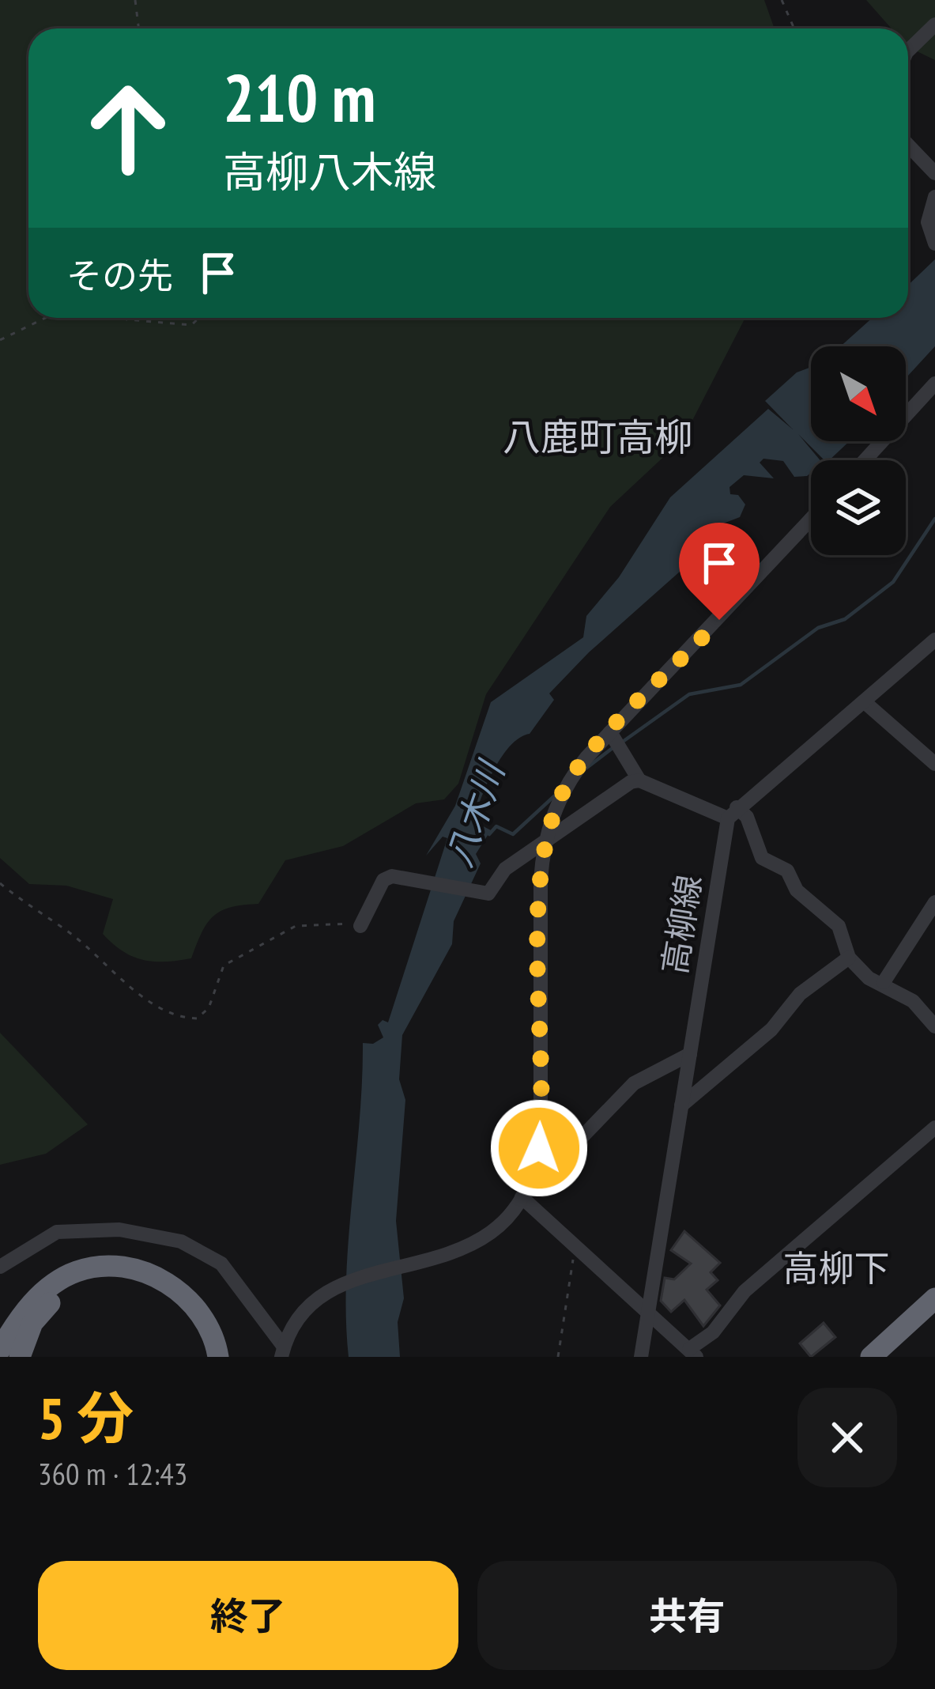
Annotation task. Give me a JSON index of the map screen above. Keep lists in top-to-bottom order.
{
  "streets": {
    "street": ["高柳線"]
  },
  "districts": ["八鹿町高柳", "高柳下"],
  "water": ["八木川"],
  "north": "bottom right",
  "page": {
    "turn": ["210 m", "高柳八木線"],
    "then": "その先",
    "heading": ["5 分", "360 m · 12:43"],
    "buttons": ["終了", "共有"]
  }
}
